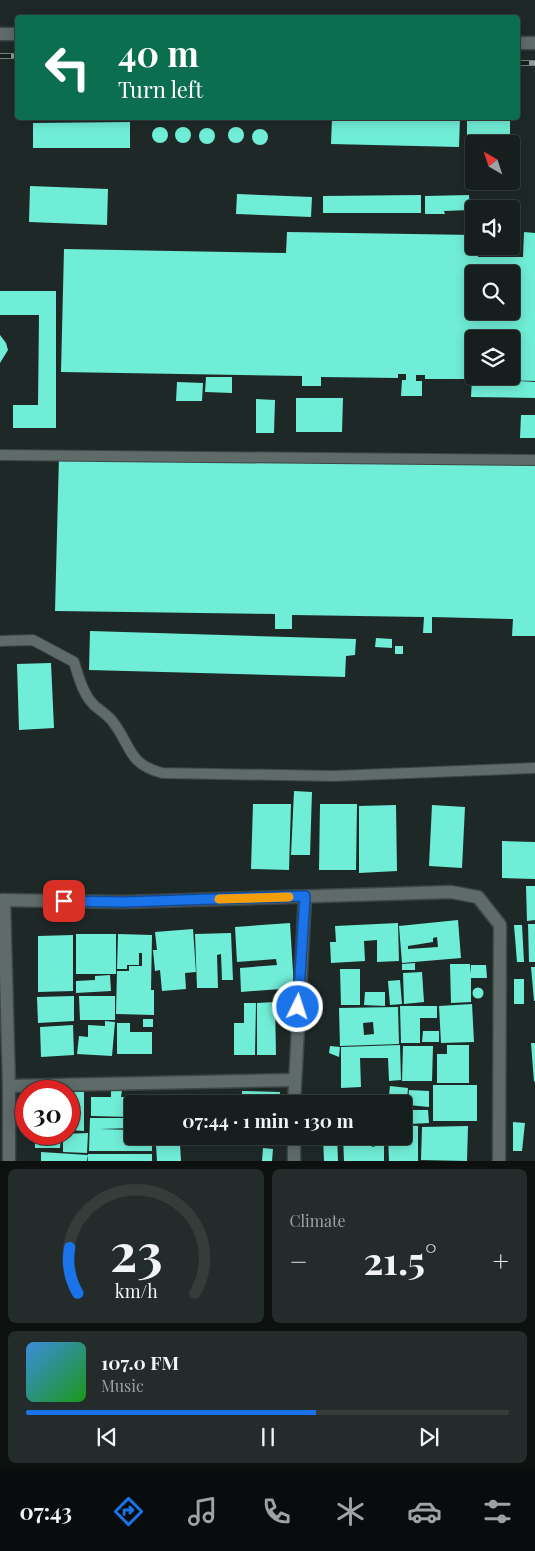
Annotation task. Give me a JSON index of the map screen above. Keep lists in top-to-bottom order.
{
  "north": "top left",
  "page": {
    "turn": ["40 m", "Turn left"],
    "limit": "30",
    "trip": "07:44 · 1 min · 130 m",
    "tile": "Climate",
    "heat": ["−", "21.5°", "+"],
    "song": ["107.0 FM", "Music"],
    "tabs": "07:43",
    "gauge": ["23", "km/h"]
  }
}
